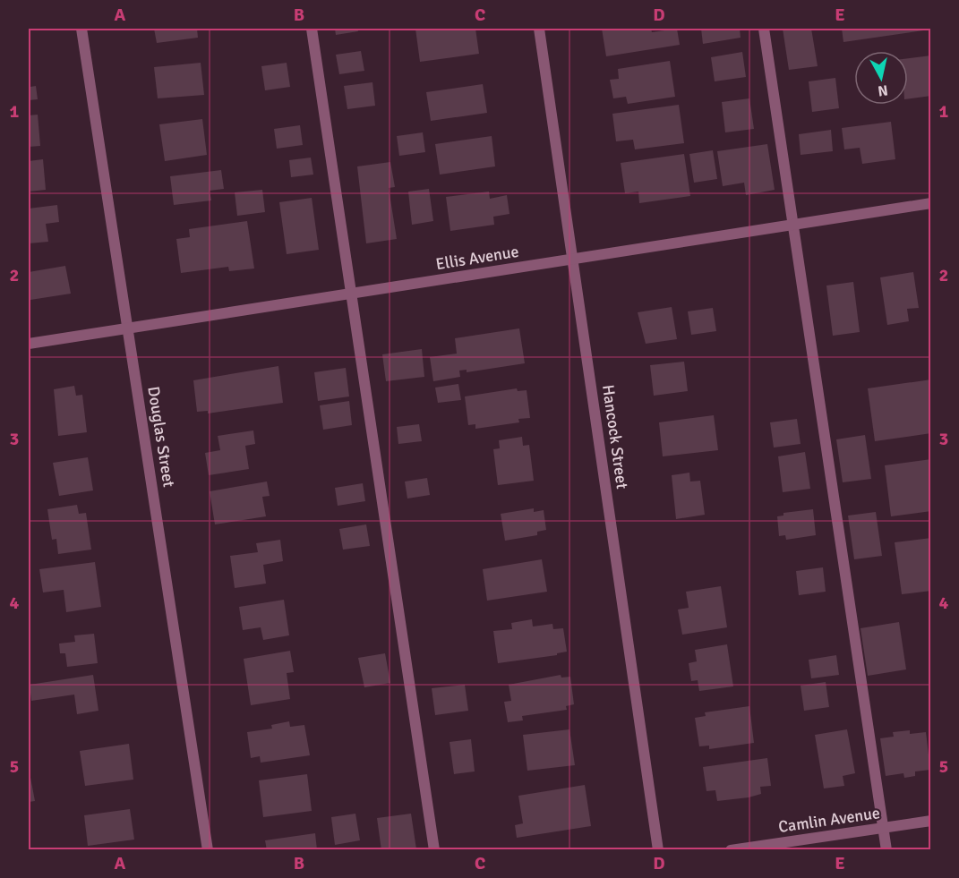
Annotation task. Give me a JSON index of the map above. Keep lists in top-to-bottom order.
{
  "streets": {
    "street": [
      "Ellis Avenue",
      "Douglas Street",
      "Hancock Street",
      "Camlin Avenue"
    ]
  },
  "crossings": [
    ["Ellis Avenue", "Douglas Street"],
    ["Ellis Avenue", "Hancock Street"]
  ],
  "north": "bottom",
  "grid": {
    "columns": [
      "A",
      "B",
      "C",
      "D",
      "E"
    ],
    "rows": [
      "1",
      "2",
      "3",
      "4",
      "5"
    ]
  }
}
